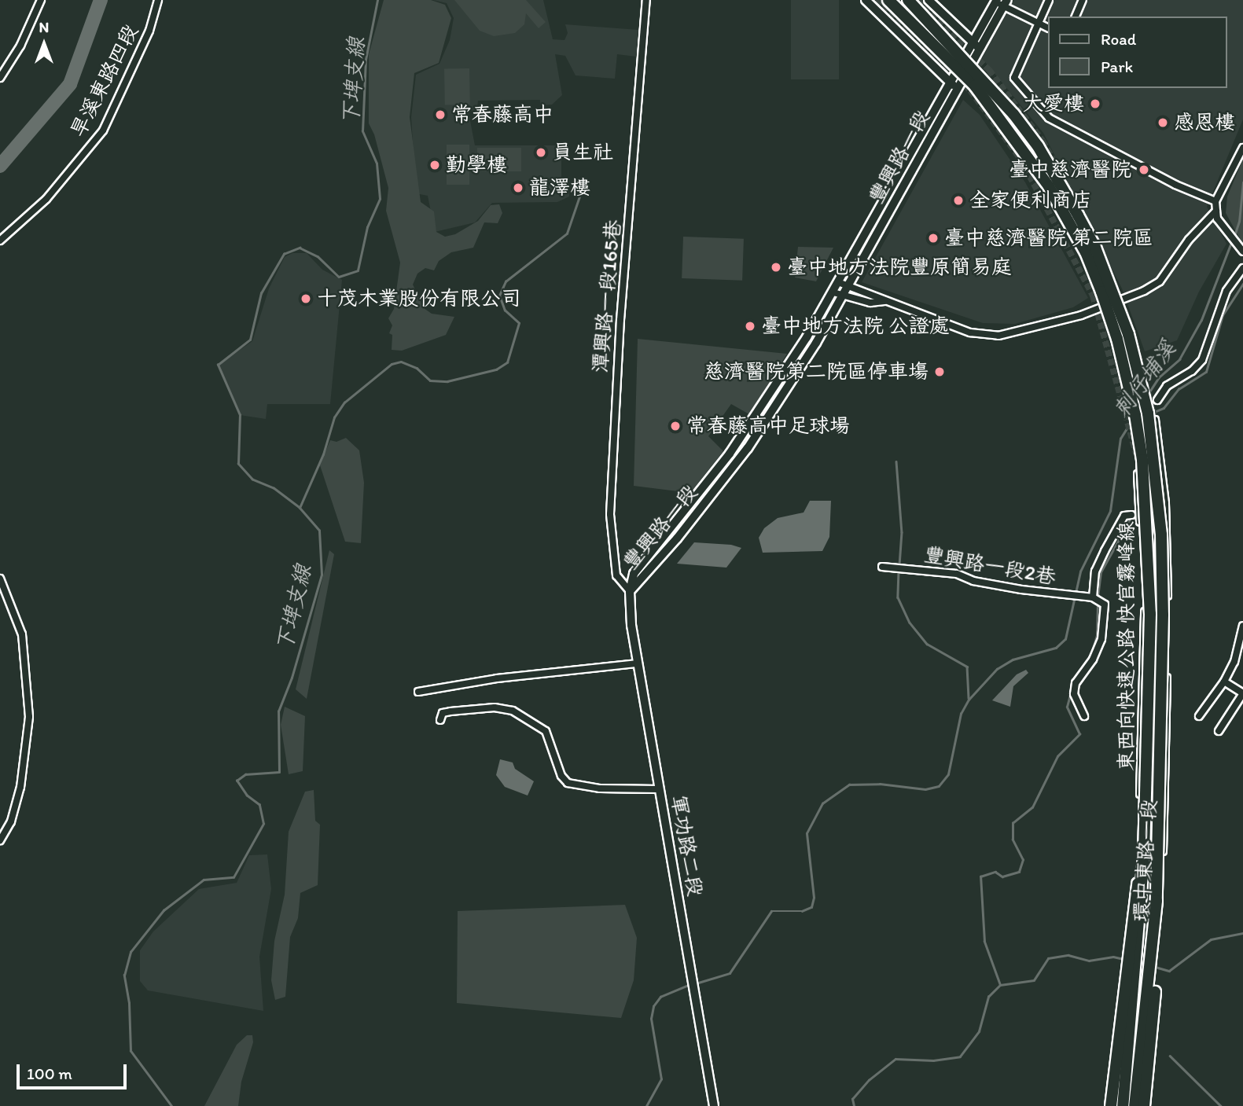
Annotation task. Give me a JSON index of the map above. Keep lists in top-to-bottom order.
{
  "streets": {
    "highway": ["東西向快速公路 快官霧峰線"],
    "street": [
      "旱溪東路四段",
      "豐興路一段",
      "潭興路一段165巷",
      "豐興路一段2巷",
      "軍功路二段",
      "環中東路一段"
    ]
  },
  "crossings": [
    ["豐興路一段", "潭興路一段165巷"],
    ["豐興路一段", "軍功路二段"],
    ["潭興路一段165巷", "軍功路二段"],
    ["東西向快速公路 快官霧峰線", "環中東路一段"]
  ],
  "water": ["下埤支線", "刺仔埔溪"],
  "places": [
    "大愛樓",
    "常春藤高中",
    "感恩樓",
    "員生社",
    "勤學樓",
    "臺中慈濟醫院",
    "龍澤樓",
    "全家便利商店",
    "臺中慈濟醫院 第二院區",
    "臺中地方法院豐原簡易庭",
    "十茂木業股份有限公司",
    "臺中地方法院 公證處",
    "慈濟醫院第二院區停車塲",
    "常春藤高中足球場"
  ],
  "legend": ["Road", "Park"],
  "scale_bar": "100 m",
  "north": "top"
}
